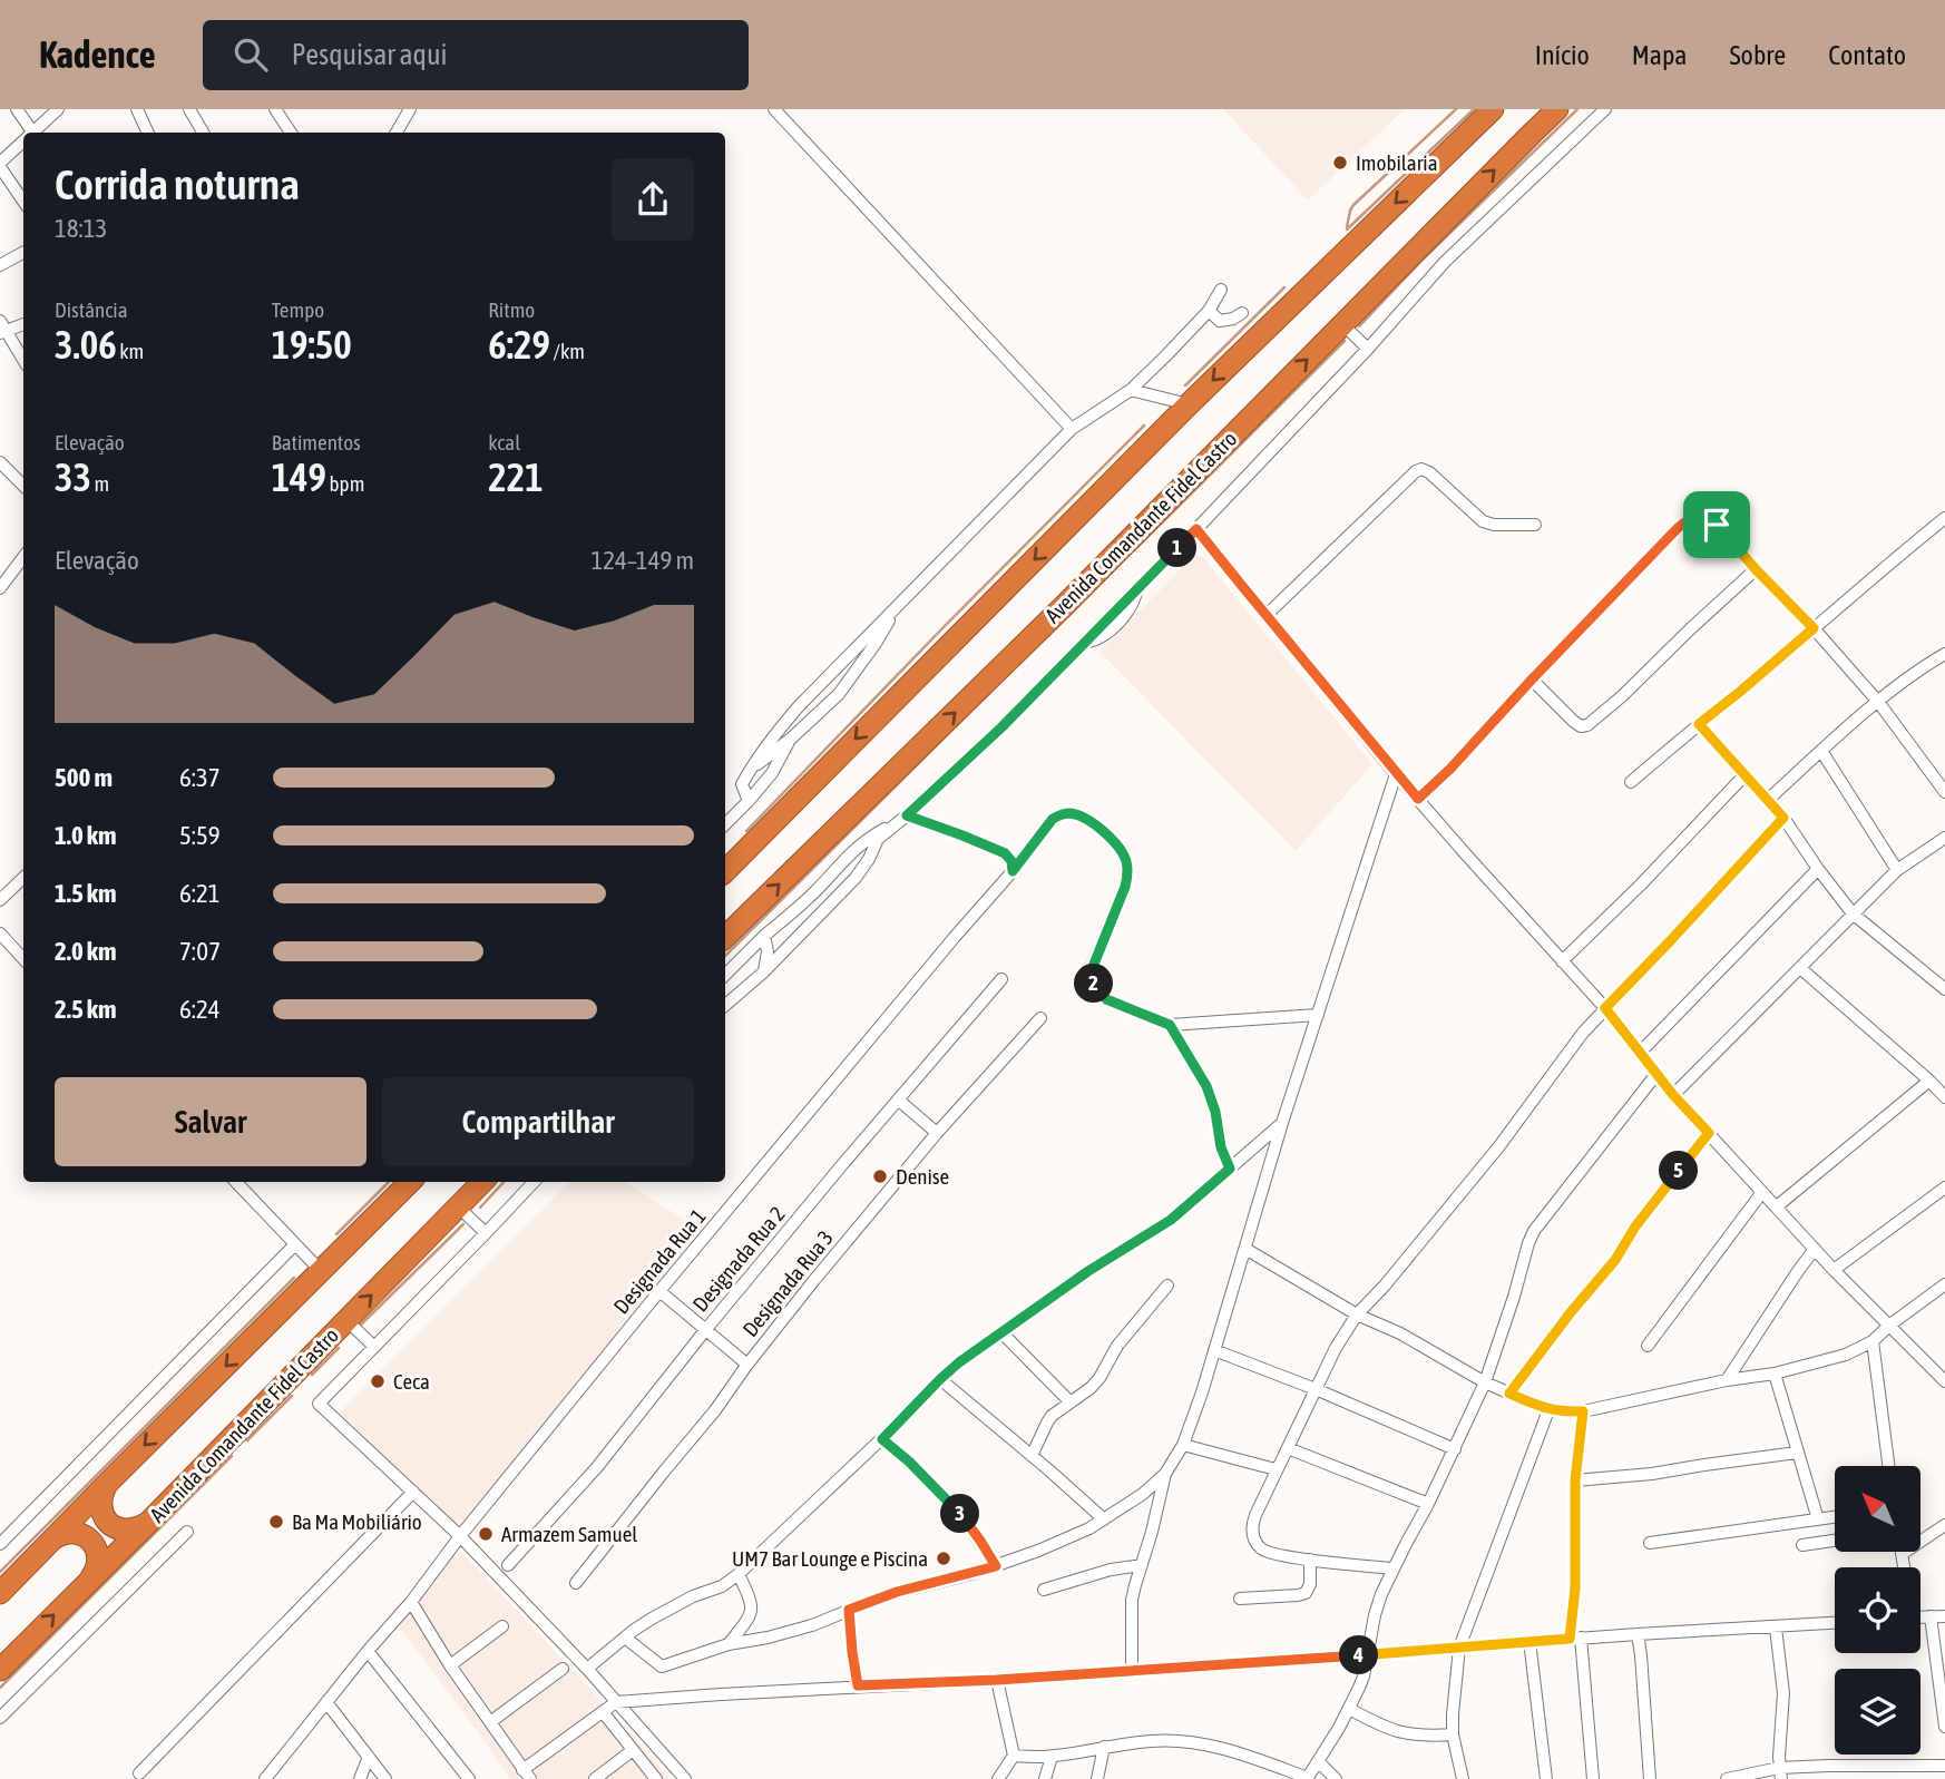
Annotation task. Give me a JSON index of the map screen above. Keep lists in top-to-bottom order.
{
  "streets": {
    "highway": ["Avenida Comandante Fidel Castro"],
    "street": ["Designada Rua 2", "Designada Rua 1", "Designada Rua 3"]
  },
  "places": [
    "Imobilaria",
    "Denise",
    "Ceca",
    "Ba Ma Mobiliário",
    "Armazem Samuel",
    "UM7 Bar Lounge e Piscina"
  ],
  "north": "top left",
  "page": {
    "header": "Kadence",
    "search": "Pesquisar aqui",
    "nav": [
      "Início",
      "Mapa",
      "Sobre",
      "Contato"
    ],
    "heading": ["Corrida noturna", "18:13"],
    "stats": [
      ["Distância", "3.06 km"],
      ["Tempo", "19:50"],
      ["Ritmo", "6:29 /km"],
      ["Elevação", "33 m"],
      ["Batimentos", "149 bpm"],
      ["kcal", "221"]
    ],
    "pins": [
      "1",
      "2",
      "5",
      "3",
      "4"
    ],
    "chart": ["Elevação", "124–149 m"],
    "list": [
      {
        "name": "500 m",
        "note": "6:37"
      },
      {
        "name": "1.0 km",
        "note": "5:59"
      },
      {
        "name": "1.5 km",
        "note": "6:21"
      },
      {
        "name": "2.0 km",
        "note": "7:07"
      },
      {
        "name": "2.5 km",
        "note": "6:24"
      }
    ],
    "buttons": ["Salvar", "Compartilhar"]
  }
}
